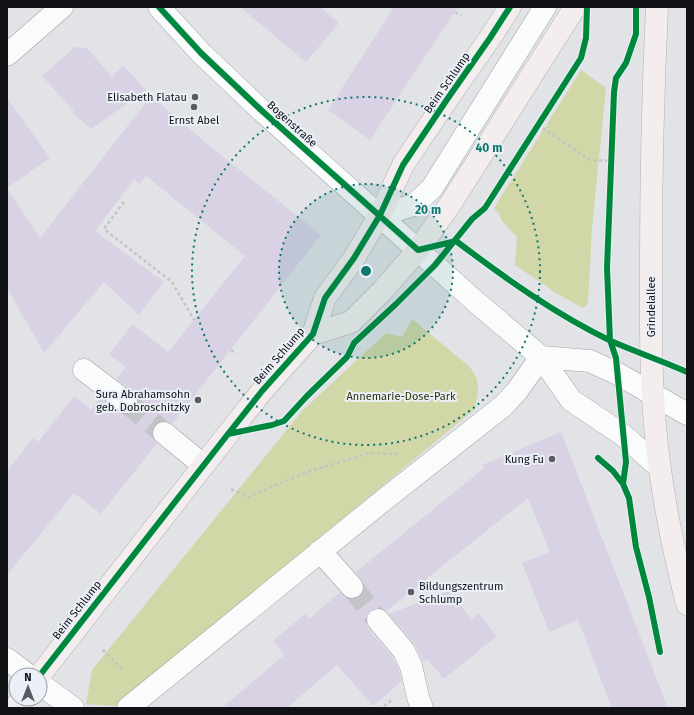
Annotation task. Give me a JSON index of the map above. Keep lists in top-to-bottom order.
{
  "streets": {
    "main road": ["Beim Schlump", "Grindelallee"],
    "street": ["Bogenstraße"]
  },
  "crossings": [
    ["Beim Schlump", "Bogenstraße"],
    ["Bogenstraße", "Grindelallee"]
  ],
  "parks": ["Annemarie-Dose-Park"],
  "places": [
    "Elisabeth Flatau",
    "Ernst Abel",
    "Sura Abrahamsohn geb. Dobroschitzky",
    "Kung Fu",
    "Bildungszentrum Schlump"
  ],
  "north": "top",
  "rings": ["40 m", "20 m"]
}
